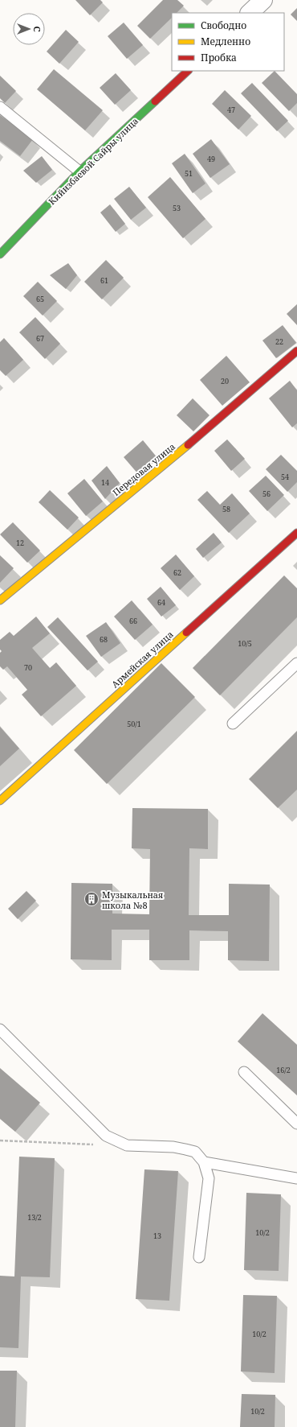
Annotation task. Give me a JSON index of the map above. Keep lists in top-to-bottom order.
{
  "streets": {
    "street": ["Кийизбаевой Сайры улица", "Передовая улица", "Армейская улица"]
  },
  "places": {
    "building": ["Музыкальная школа №8"]
  },
  "house_numbers": [
    "47",
    "49",
    "51",
    "53",
    "61",
    "65",
    "67",
    "22",
    "20",
    "54",
    "14",
    "56",
    "58",
    "12",
    "62",
    "64",
    "66",
    "68",
    "10/5",
    "70",
    "50/1",
    "16/2",
    "13/2",
    "10/2",
    "13",
    "10/2",
    "10/2"
  ],
  "legend": ["Свободно", "Медленно", "Пробка"],
  "north": "right"
}
